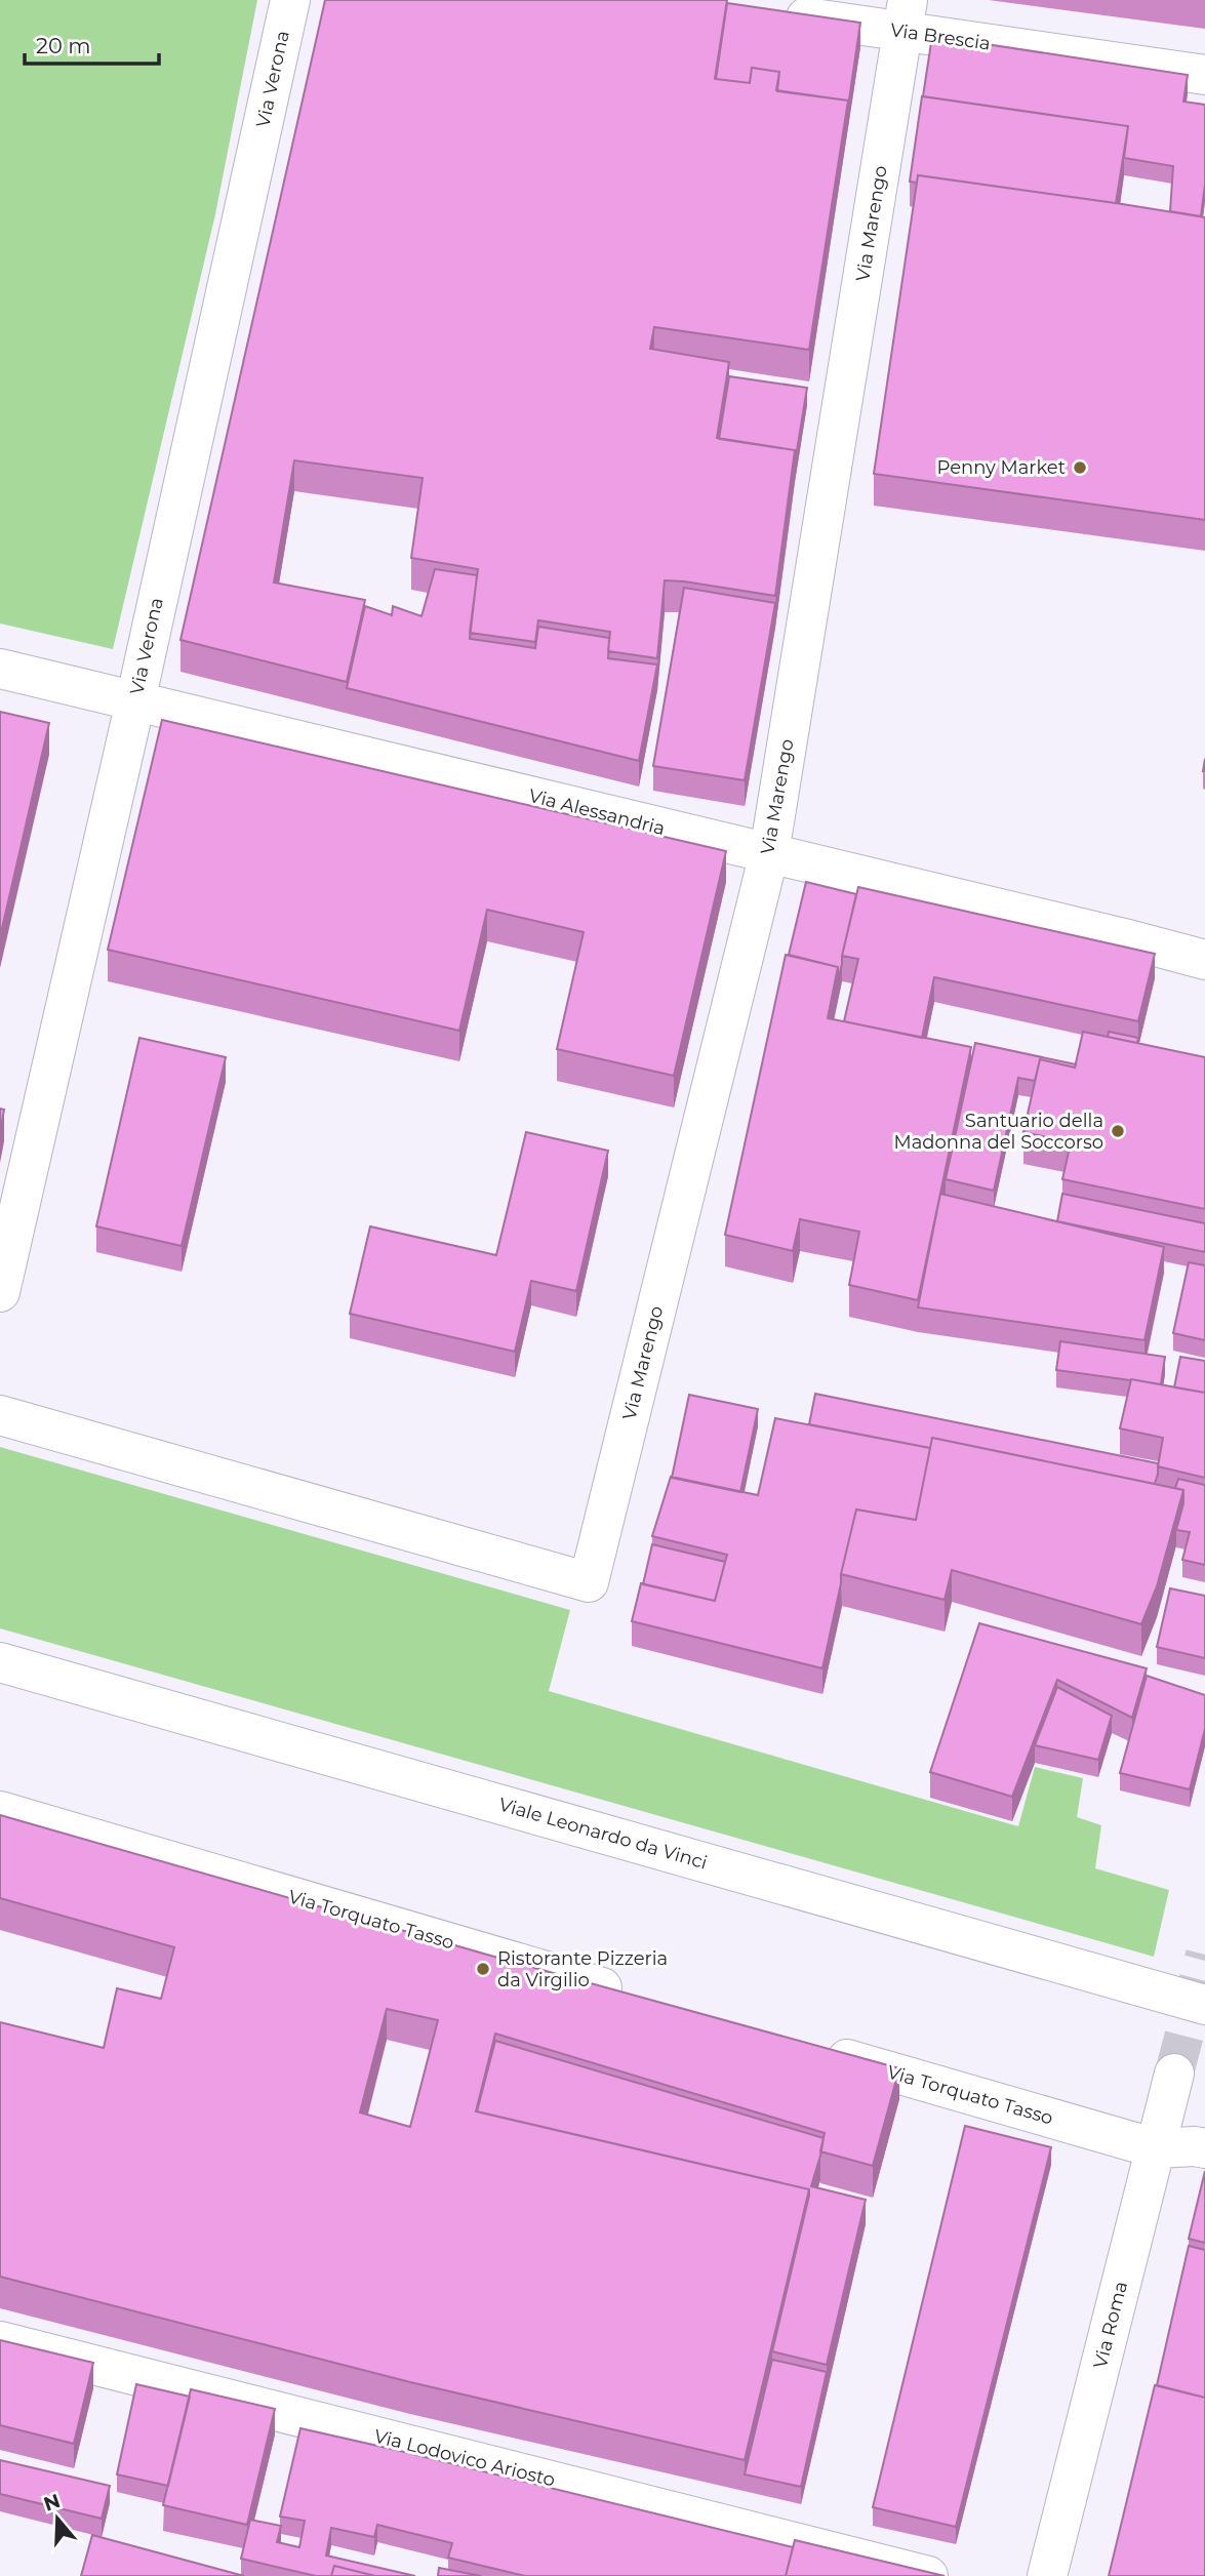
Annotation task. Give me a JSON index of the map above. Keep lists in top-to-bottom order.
{
  "streets": {
    "main road": [
      "Via Brescia",
      "Via Verona",
      "Via Marengo",
      "Via Alessandria",
      "Viale Leonardo da Vinci",
      "Via Torquato Tasso",
      "Via Roma",
      "Via Lodovico Ariosto"
    ]
  },
  "crossings": [
    ["Via Brescia", "Via Marengo"],
    ["Via Verona", "Via Alessandria"],
    ["Via Marengo", "Via Alessandria"],
    ["Via Torquato Tasso", "Via Roma"]
  ],
  "places": ["Penny Market", "Santuario della Madonna del Soccorso", "Ristorante Pizzeria da Virgilio"],
  "scale_bar": "20 m",
  "north": "top"
}
